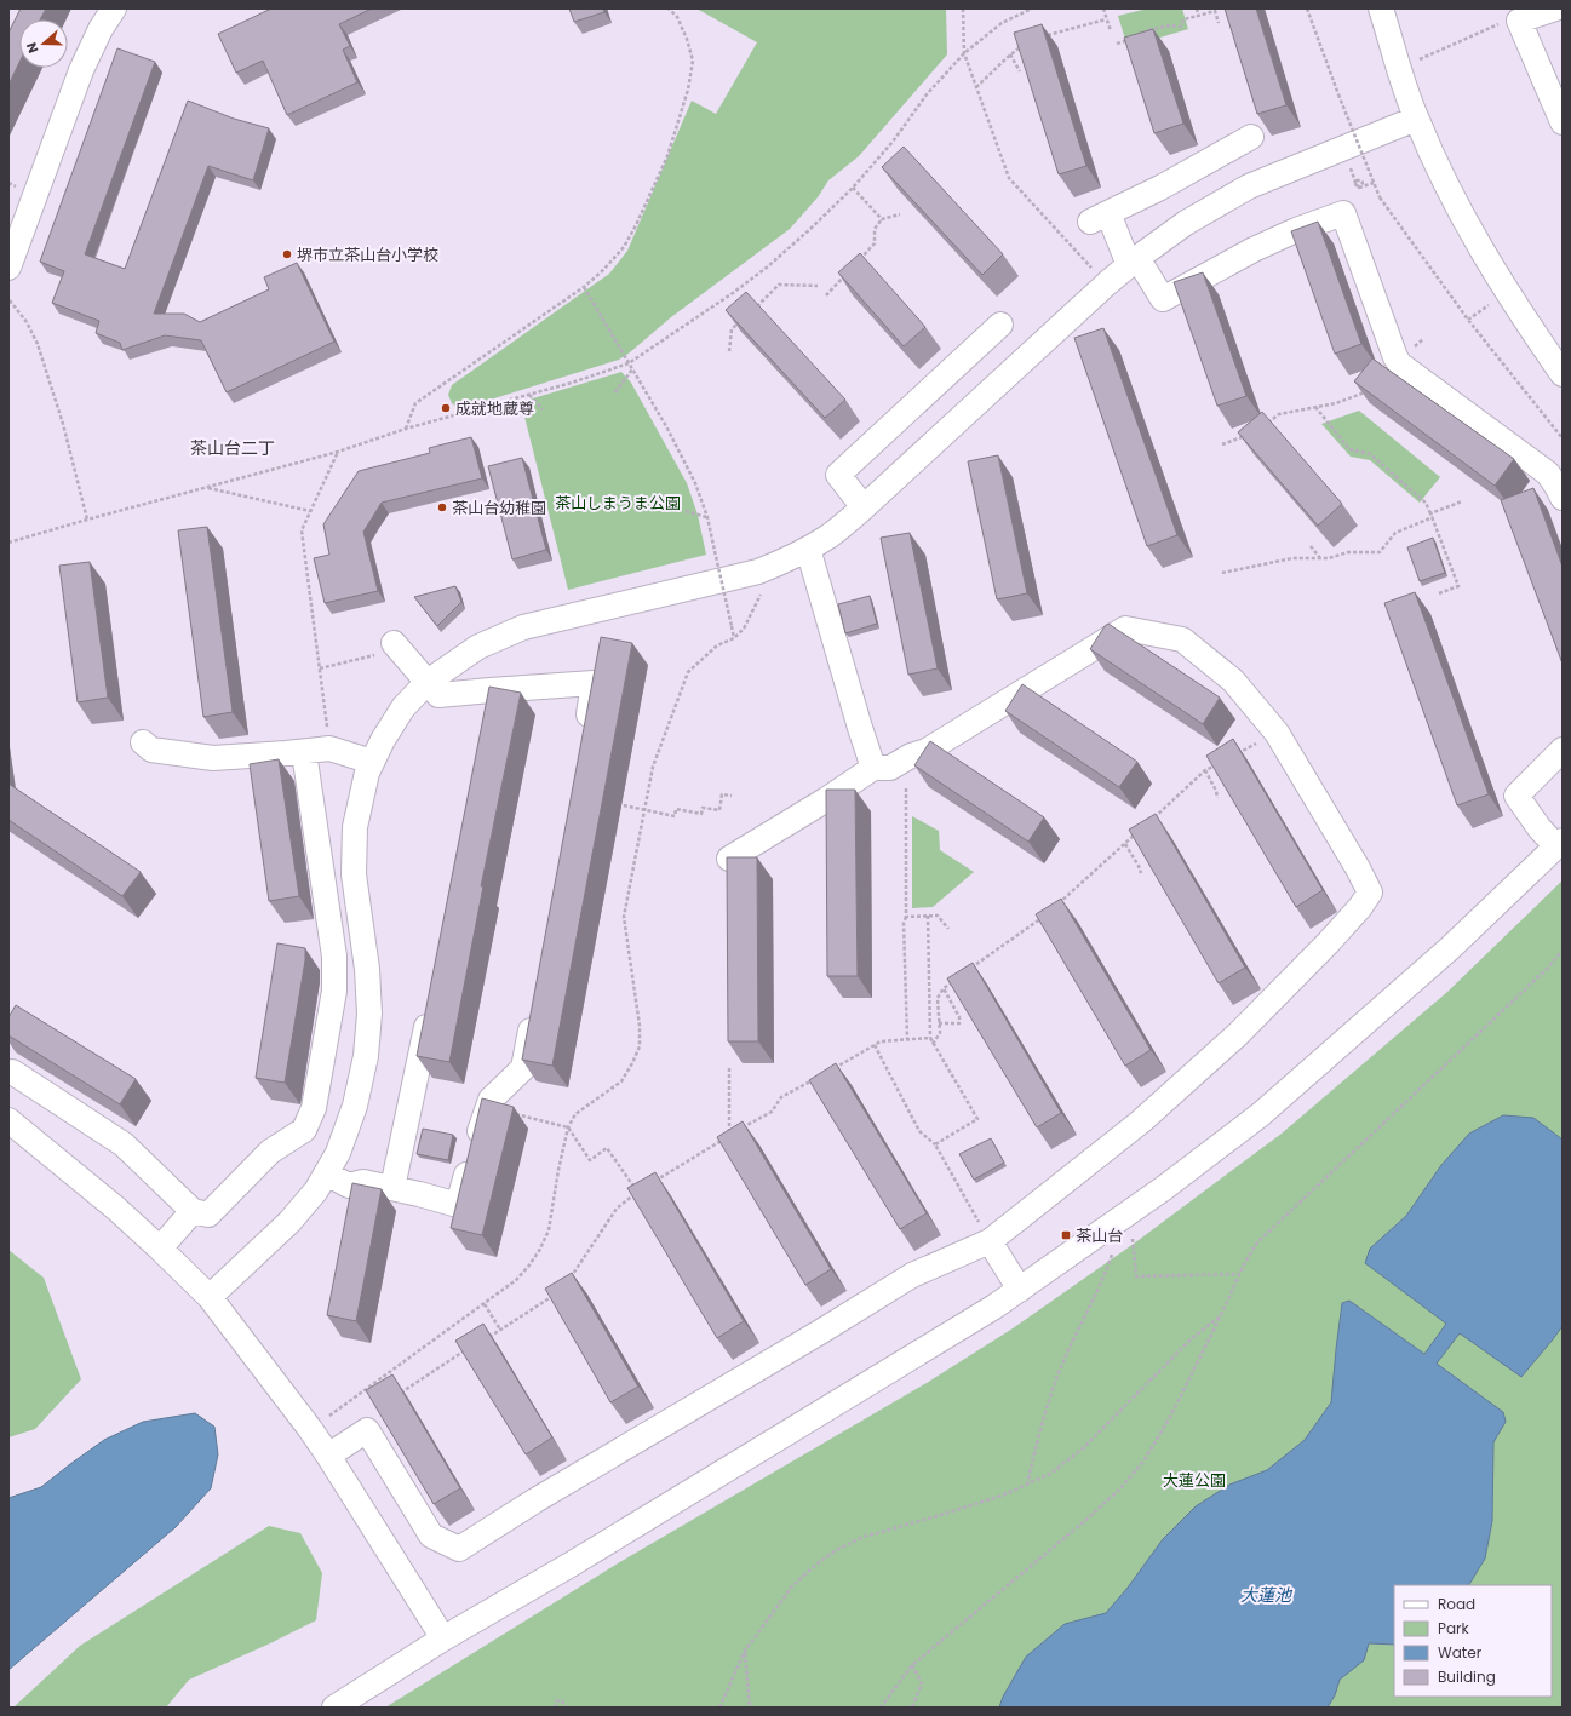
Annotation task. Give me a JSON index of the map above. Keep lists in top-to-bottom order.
{
  "districts": ["茶山台二丁"],
  "water": ["大蓮池"],
  "parks": ["茶山しまうま公園", "大蓮公園"],
  "places": {
    "other": ["堺市立茶山台小学校", "成就地蔵尊", "茶山台幼稚園"],
    "transit": ["茶山台"]
  },
  "legend": [
    "Road",
    "Park",
    "Water",
    "Building"
  ],
  "north": "left"
}
